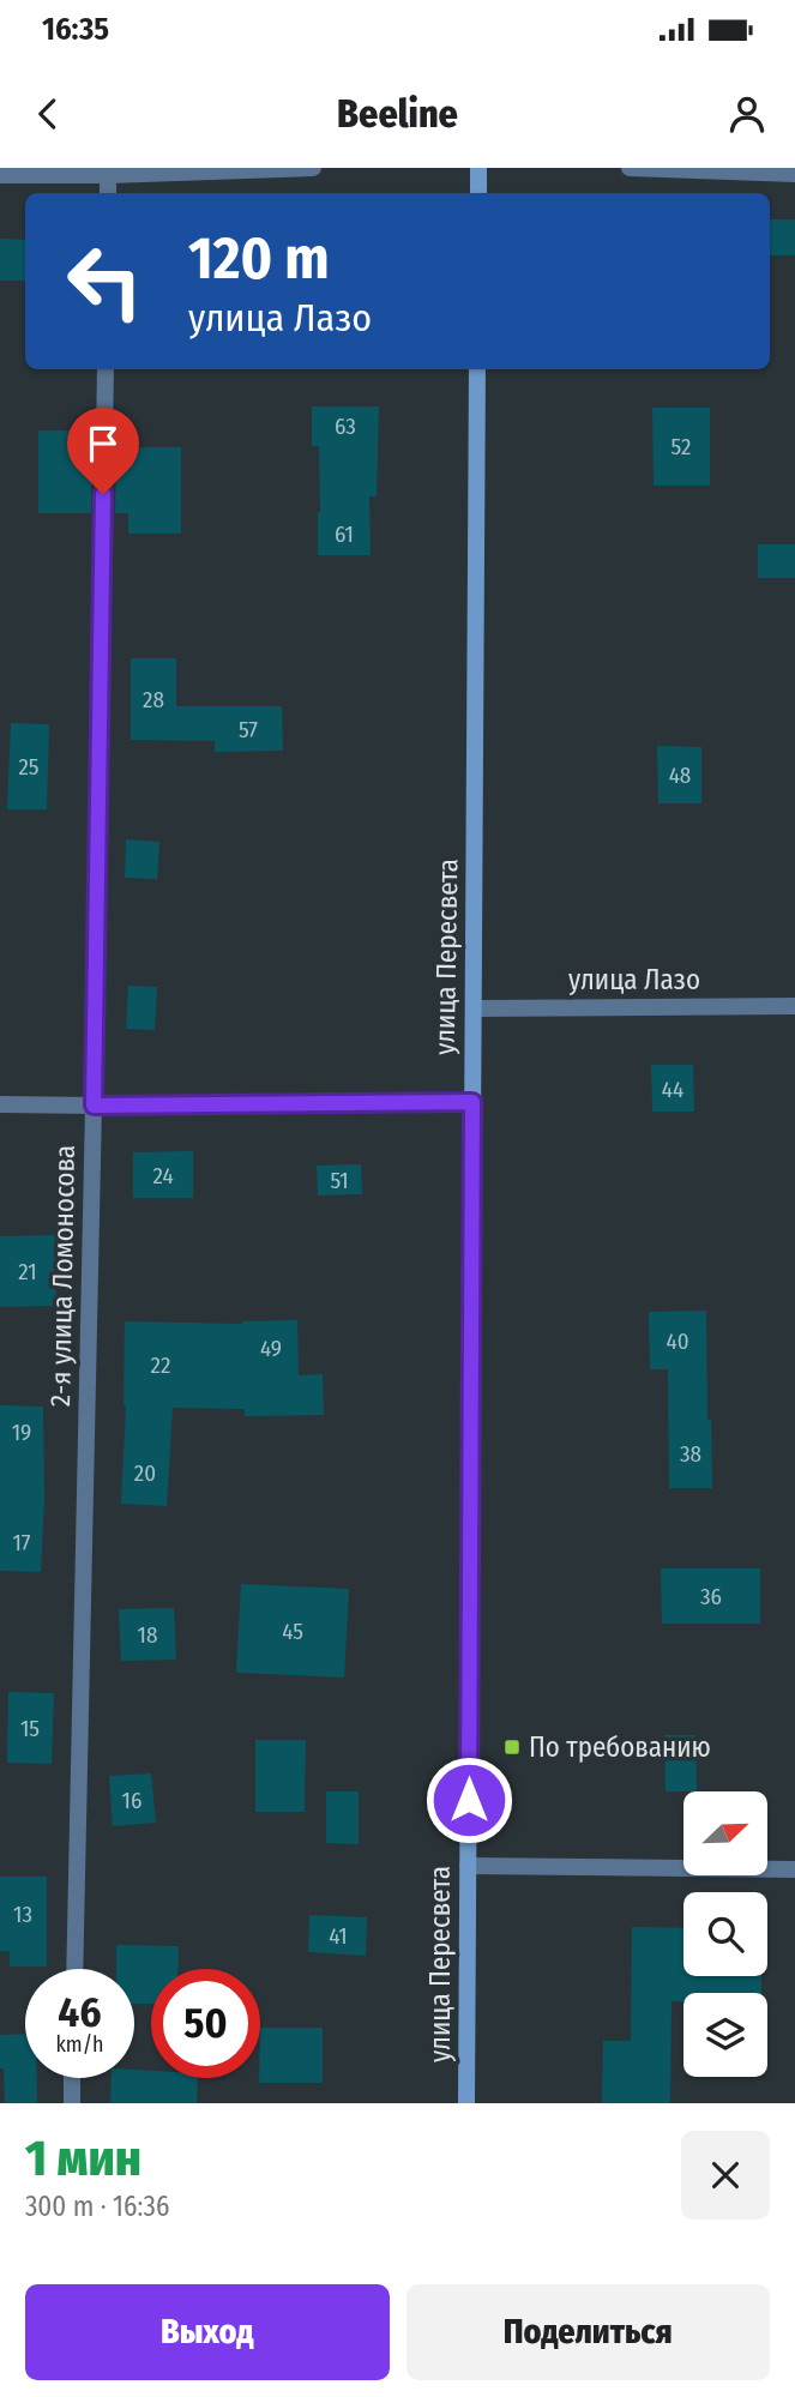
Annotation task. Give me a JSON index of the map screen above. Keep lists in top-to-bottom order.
{
  "streets": {
    "main road": ["улица Пересвета"],
    "street": ["улица Лазо", "2-я улица Ломоносова"]
  },
  "crossings": [
    ["улица Пересвета", "улица Лазо"]
  ],
  "places": {
    "transit": ["По требованию"]
  },
  "house_numbers": [
    "63",
    "52",
    "61",
    "28",
    "57",
    "25",
    "48",
    "44",
    "24",
    "51",
    "21",
    "40",
    "49",
    "22",
    "19",
    "38",
    "20",
    "17",
    "36",
    "45",
    "18",
    "15",
    "16",
    "13",
    "41"
  ],
  "north": "top right",
  "page": {
    "status": "16:35",
    "header": "Beeline",
    "turn": ["120 m", "улица Лазо"],
    "speed": "46 km/h",
    "limit": "50",
    "heading": ["1 мин", "300 m · 16:36"],
    "buttons": ["Выход", "Поделиться"]
  }
}
